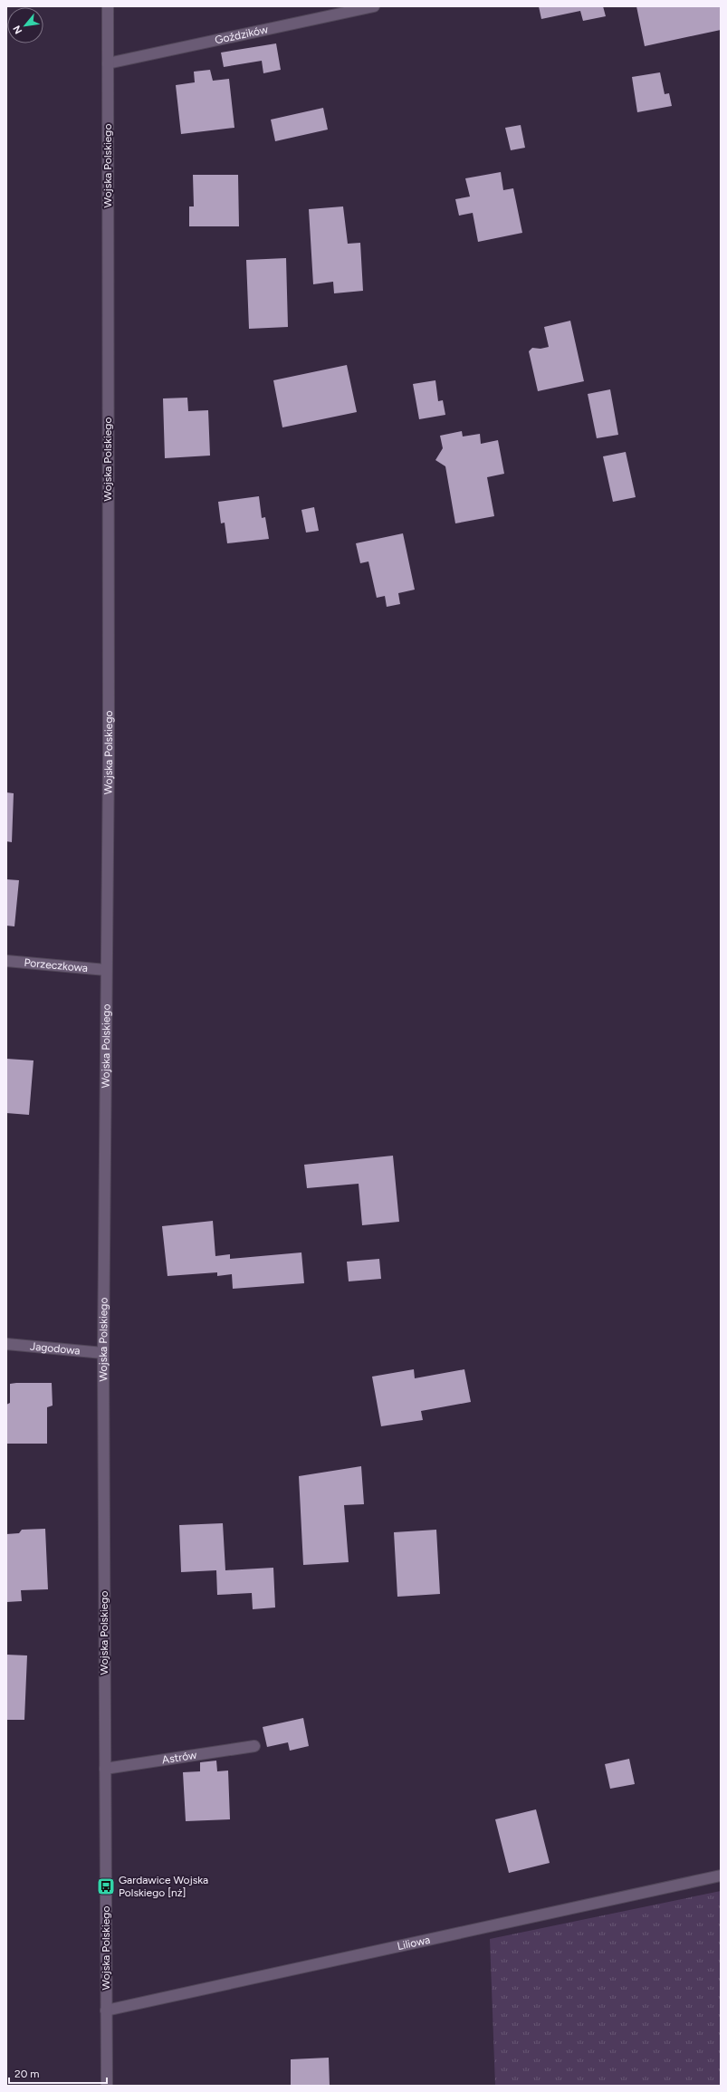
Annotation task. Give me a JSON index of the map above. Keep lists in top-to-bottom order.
{
  "streets": {
    "street": [
      "Goździków",
      "Wojska Polskiego",
      "Porzeczkowa",
      "Jagodowa",
      "Astrów",
      "Liliowa"
    ]
  },
  "crossings": [
    ["Goździków", "Wojska Polskiego"],
    ["Wojska Polskiego", "Porzeczkowa"],
    ["Wojska Polskiego", "Jagodowa"],
    ["Wojska Polskiego", "Astrów"],
    ["Wojska Polskiego", "Liliowa"]
  ],
  "places": {
    "bus stop": ["Gardawice Wojska Polskiego [nż]"]
  },
  "scale_bar": "20 m",
  "north": "bottom left"
}
